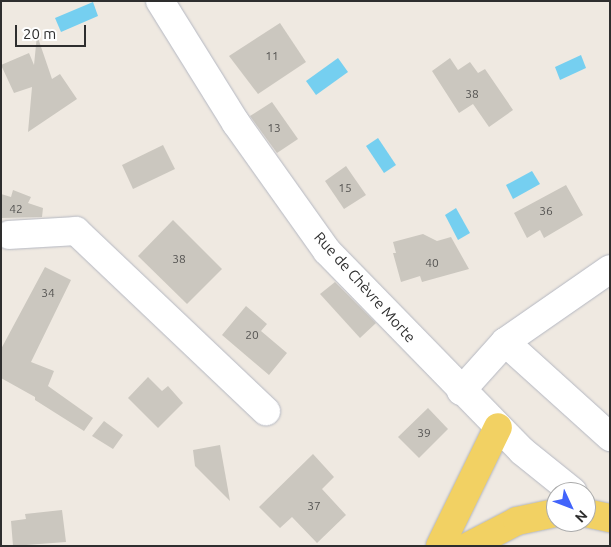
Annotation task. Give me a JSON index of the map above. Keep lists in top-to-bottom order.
{
  "streets": {
    "street": ["Rue de Chèvre Morte"]
  },
  "house_numbers": [
    "11",
    "38",
    "13",
    "15",
    "42",
    "36",
    "38",
    "40",
    "34",
    "20",
    "39",
    "37"
  ],
  "scale_bar": "20 m",
  "north": "bottom right"
}
